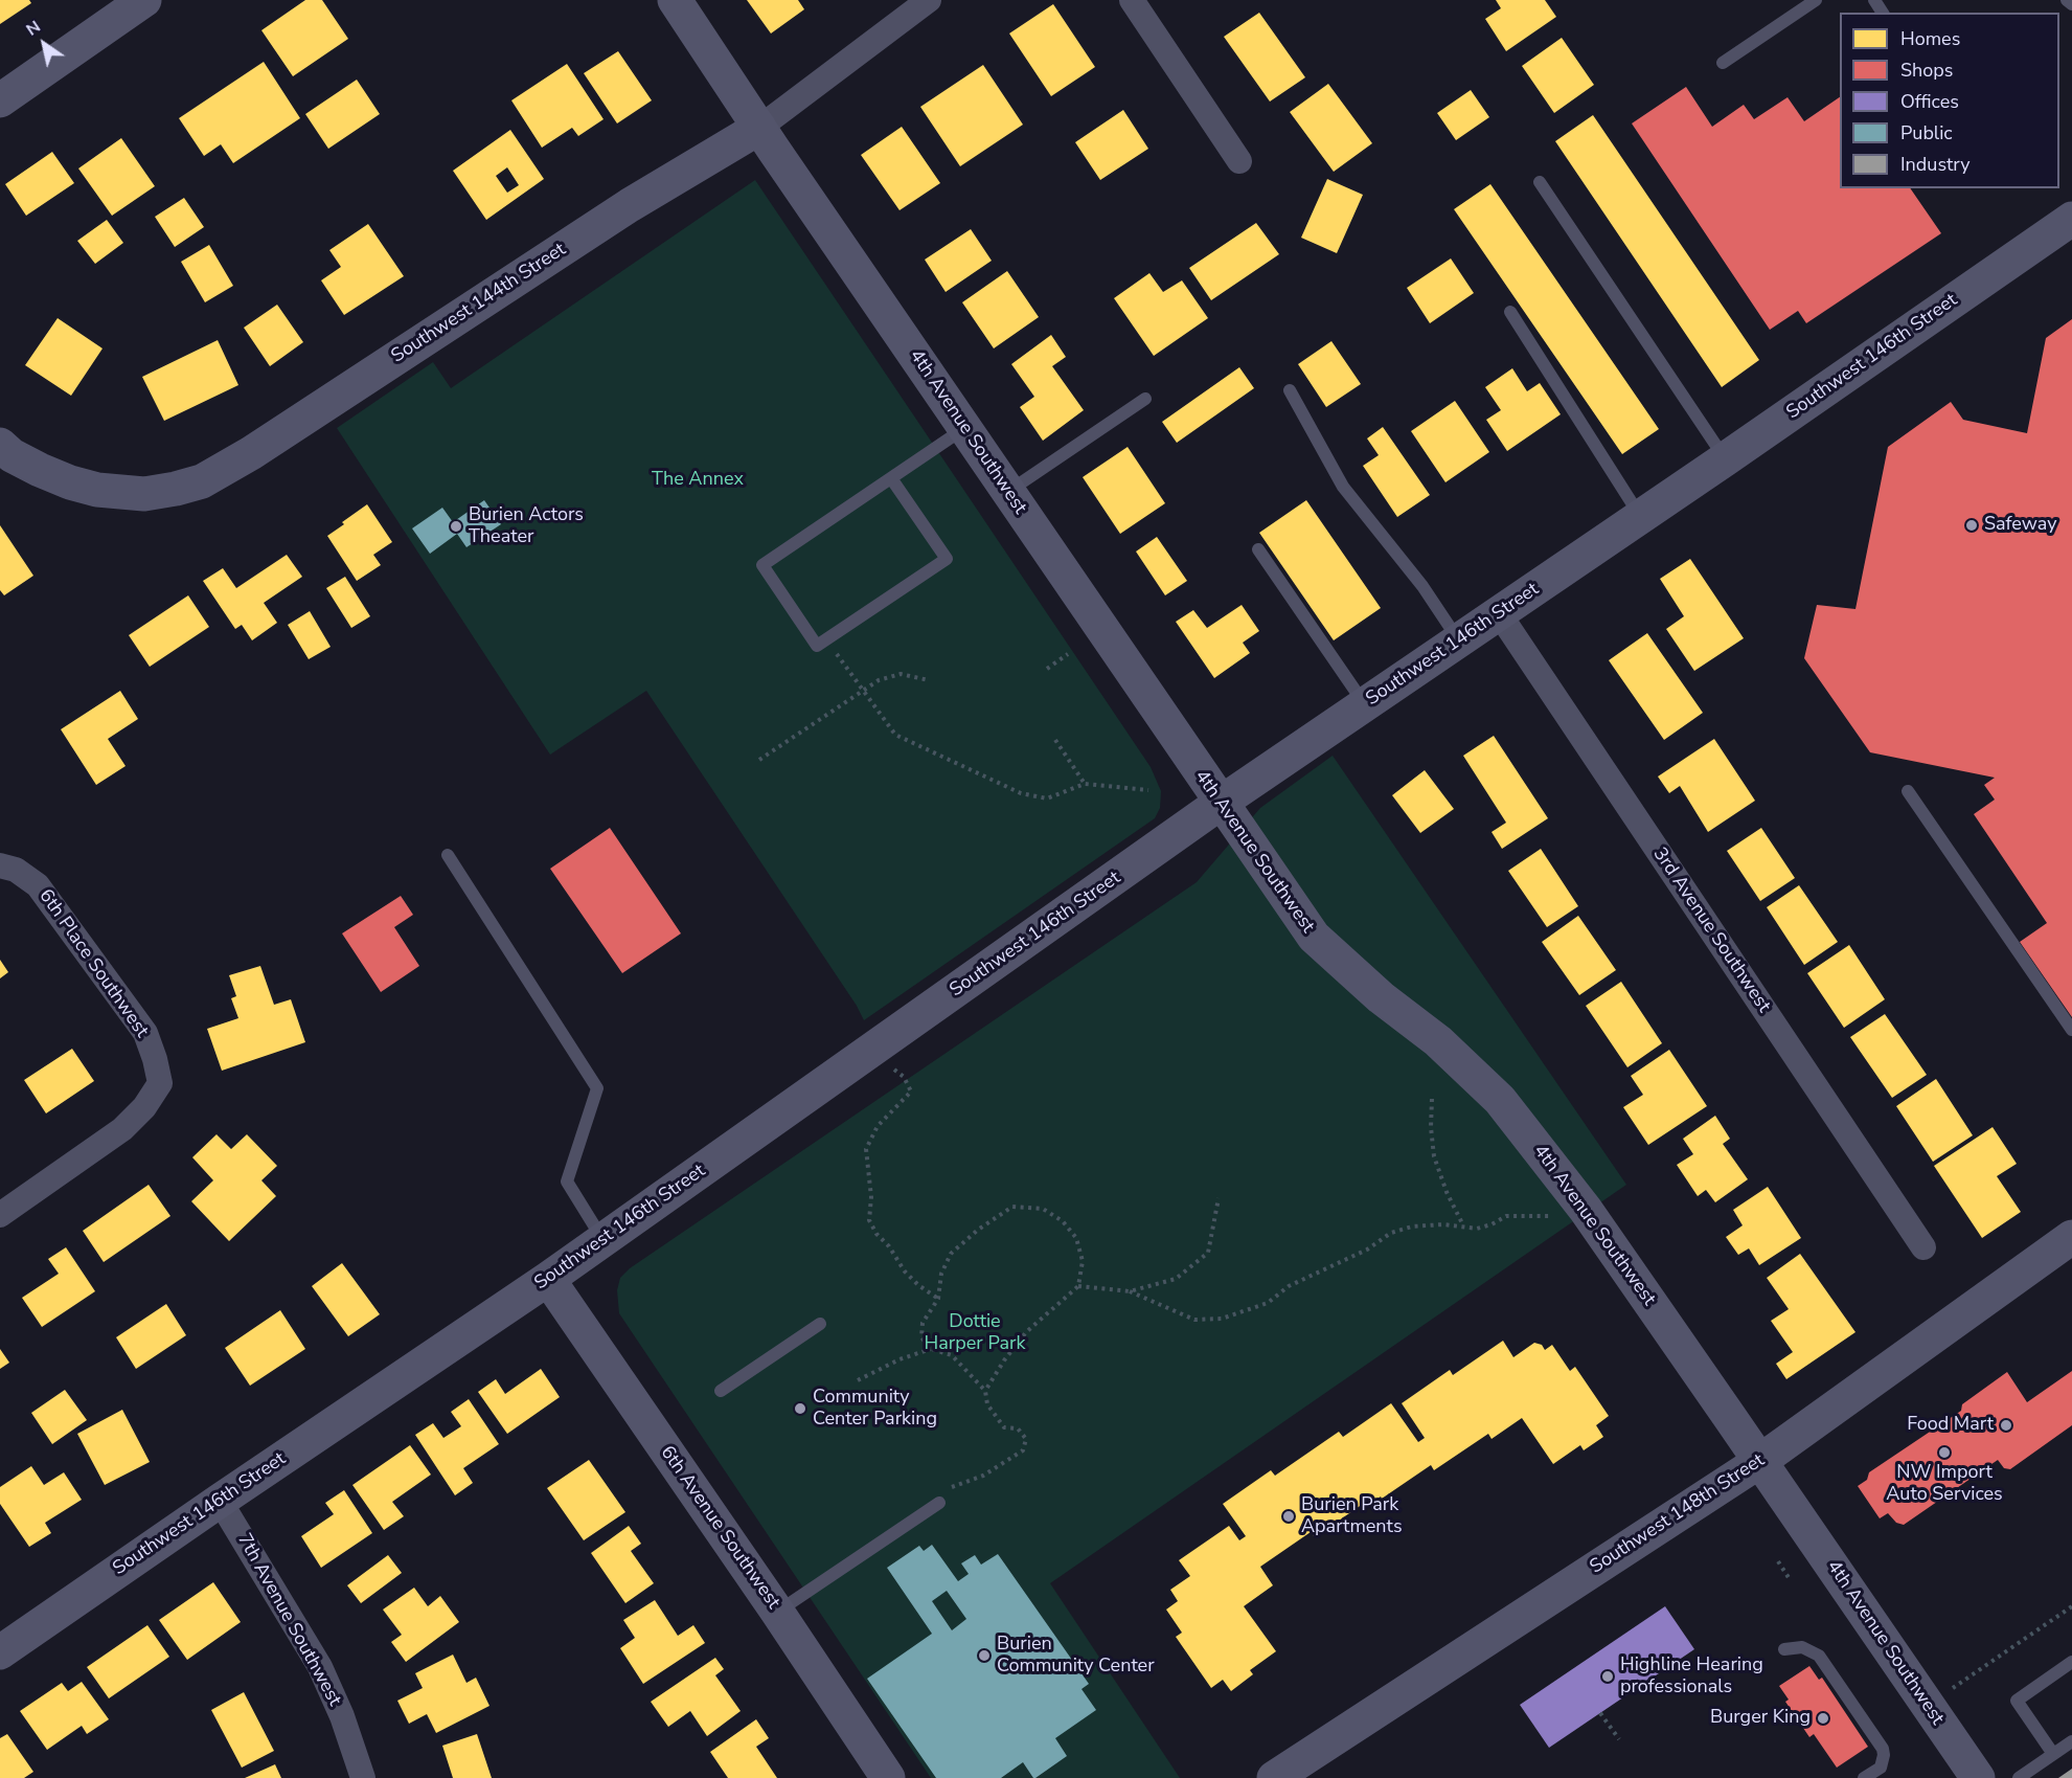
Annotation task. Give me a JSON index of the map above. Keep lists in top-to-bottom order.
{
  "streets": {
    "street": [
      "Southwest 144th Street",
      "Southwest 146th Street",
      "4th Avenue Southwest",
      "3rd Avenue Southwest",
      "6th Place Southwest",
      "Southwest 148th Street",
      "6th Avenue Southwest",
      "7th Avenue Southwest"
    ]
  },
  "crossings": [
    ["Southwest 144th Street", "4th Avenue Southwest"],
    ["Southwest 146th Street", "4th Avenue Southwest"],
    ["Southwest 146th Street", "3rd Avenue Southwest"],
    ["Southwest 146th Street", "6th Avenue Southwest"],
    ["Southwest 146th Street", "7th Avenue Southwest"],
    ["4th Avenue Southwest", "Southwest 148th Street"]
  ],
  "parks": ["The Annex", "Dottie Harper Park"],
  "places": [
    "Safeway",
    "Burien Actors Theater",
    "Community Center Parking",
    "Food Mart",
    "NW Import Auto Services",
    "Burien Park Apartments",
    "Burien Community Center",
    "Highline Hearing professionals",
    "Burger King"
  ],
  "legend": [
    "Homes",
    "Shops",
    "Offices",
    "Public",
    "Industry"
  ],
  "north": "top left"
}
